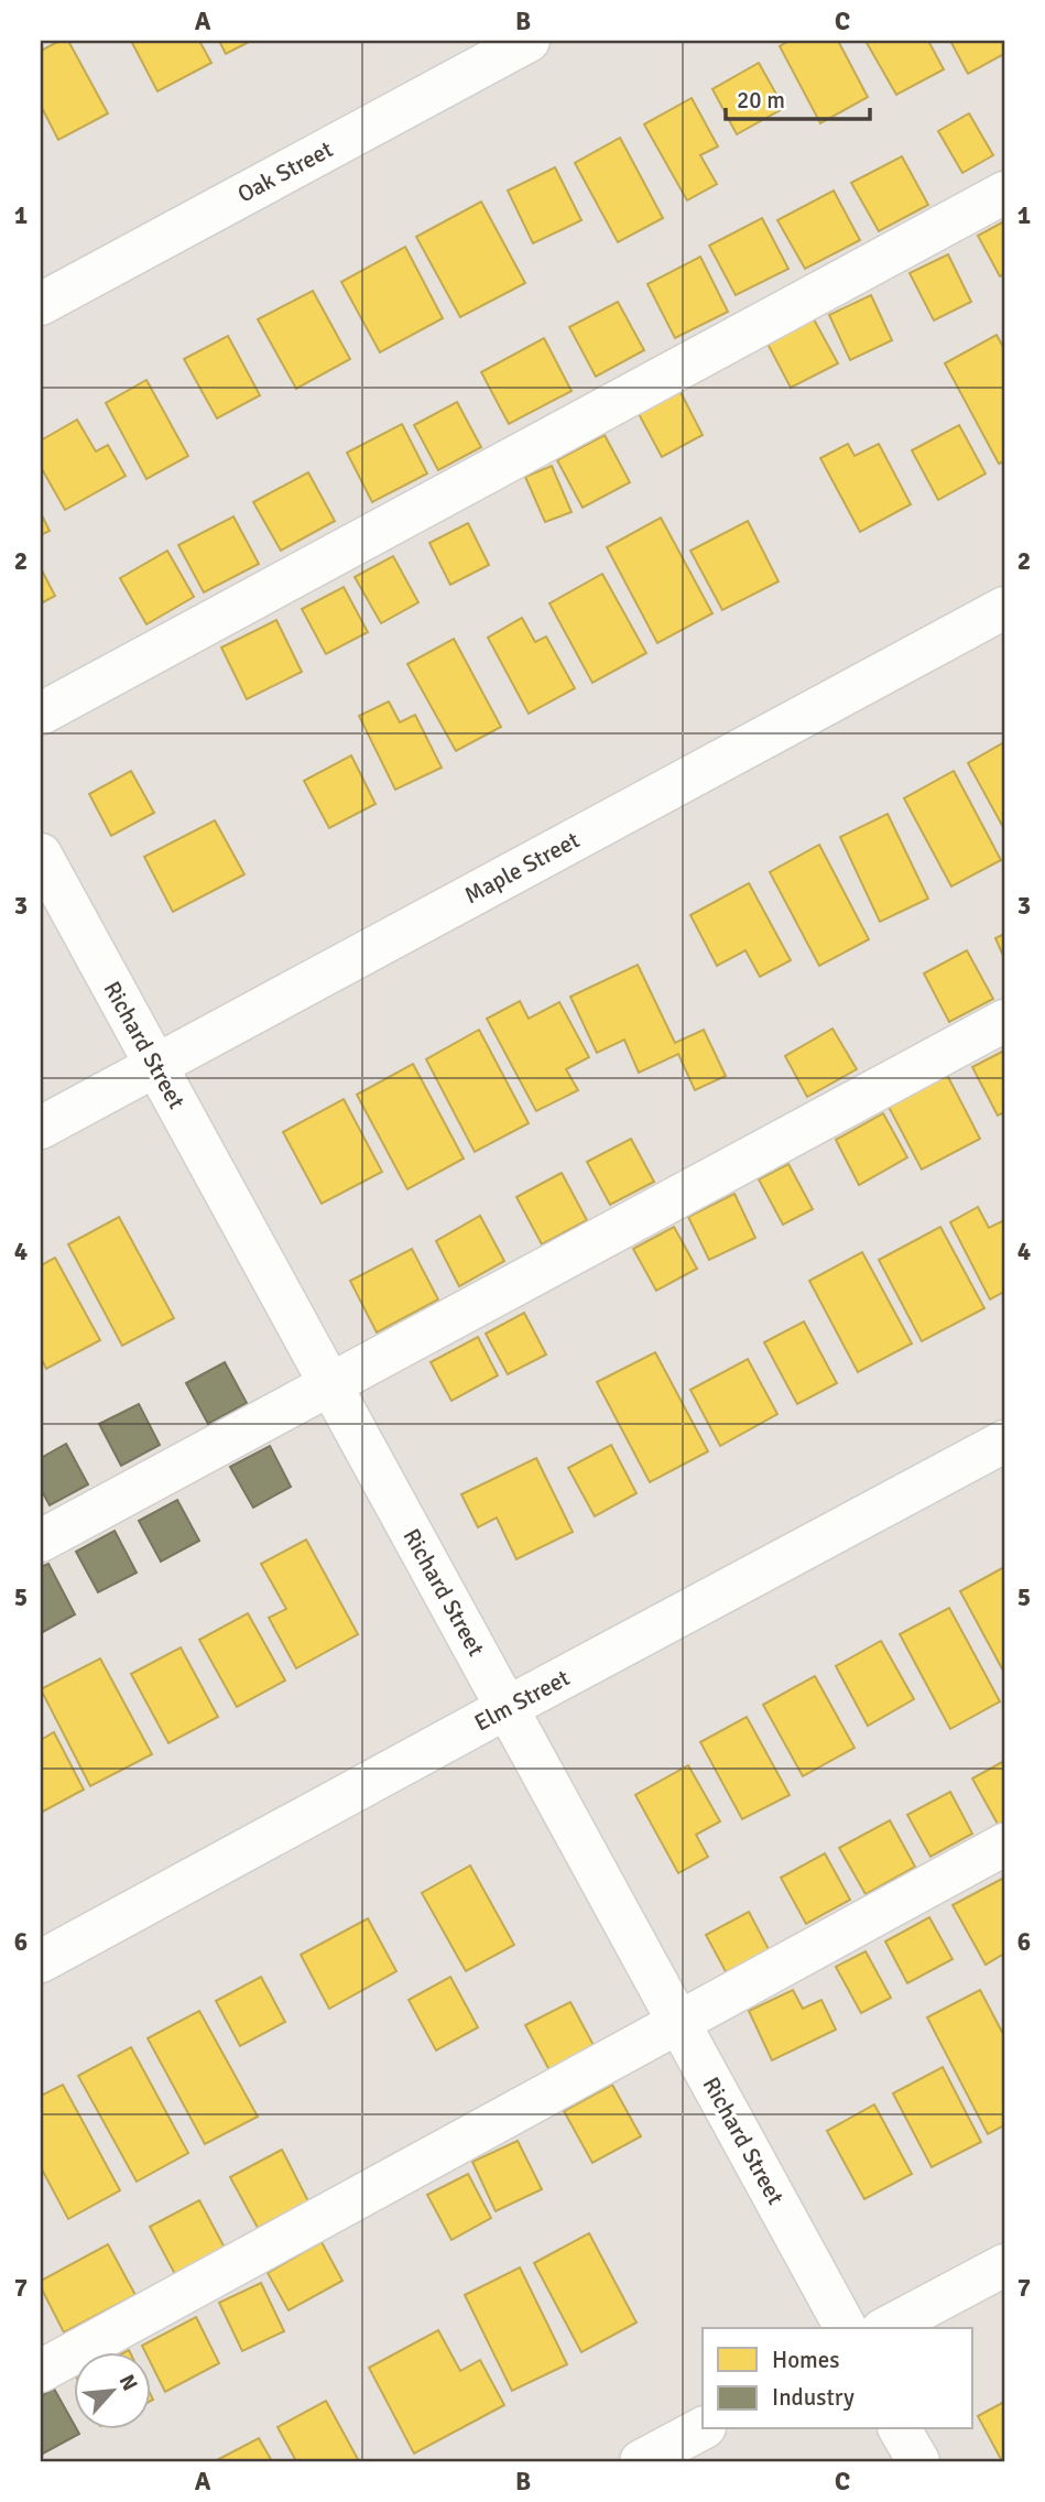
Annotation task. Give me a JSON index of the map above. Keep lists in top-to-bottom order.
{
  "streets": {
    "street": [
      "Oak Street",
      "Maple Street",
      "Richard Street",
      "Elm Street"
    ]
  },
  "crossings": [
    ["Maple Street", "Richard Street"],
    ["Richard Street", "Elm Street"]
  ],
  "legend": ["Homes", "Industry"],
  "scale_bar": "20 m",
  "north": "top right",
  "grid": {
    "columns": ["A", "B", "C"],
    "rows": [
      "1",
      "2",
      "3",
      "4",
      "5",
      "6",
      "7"
    ]
  }
}
